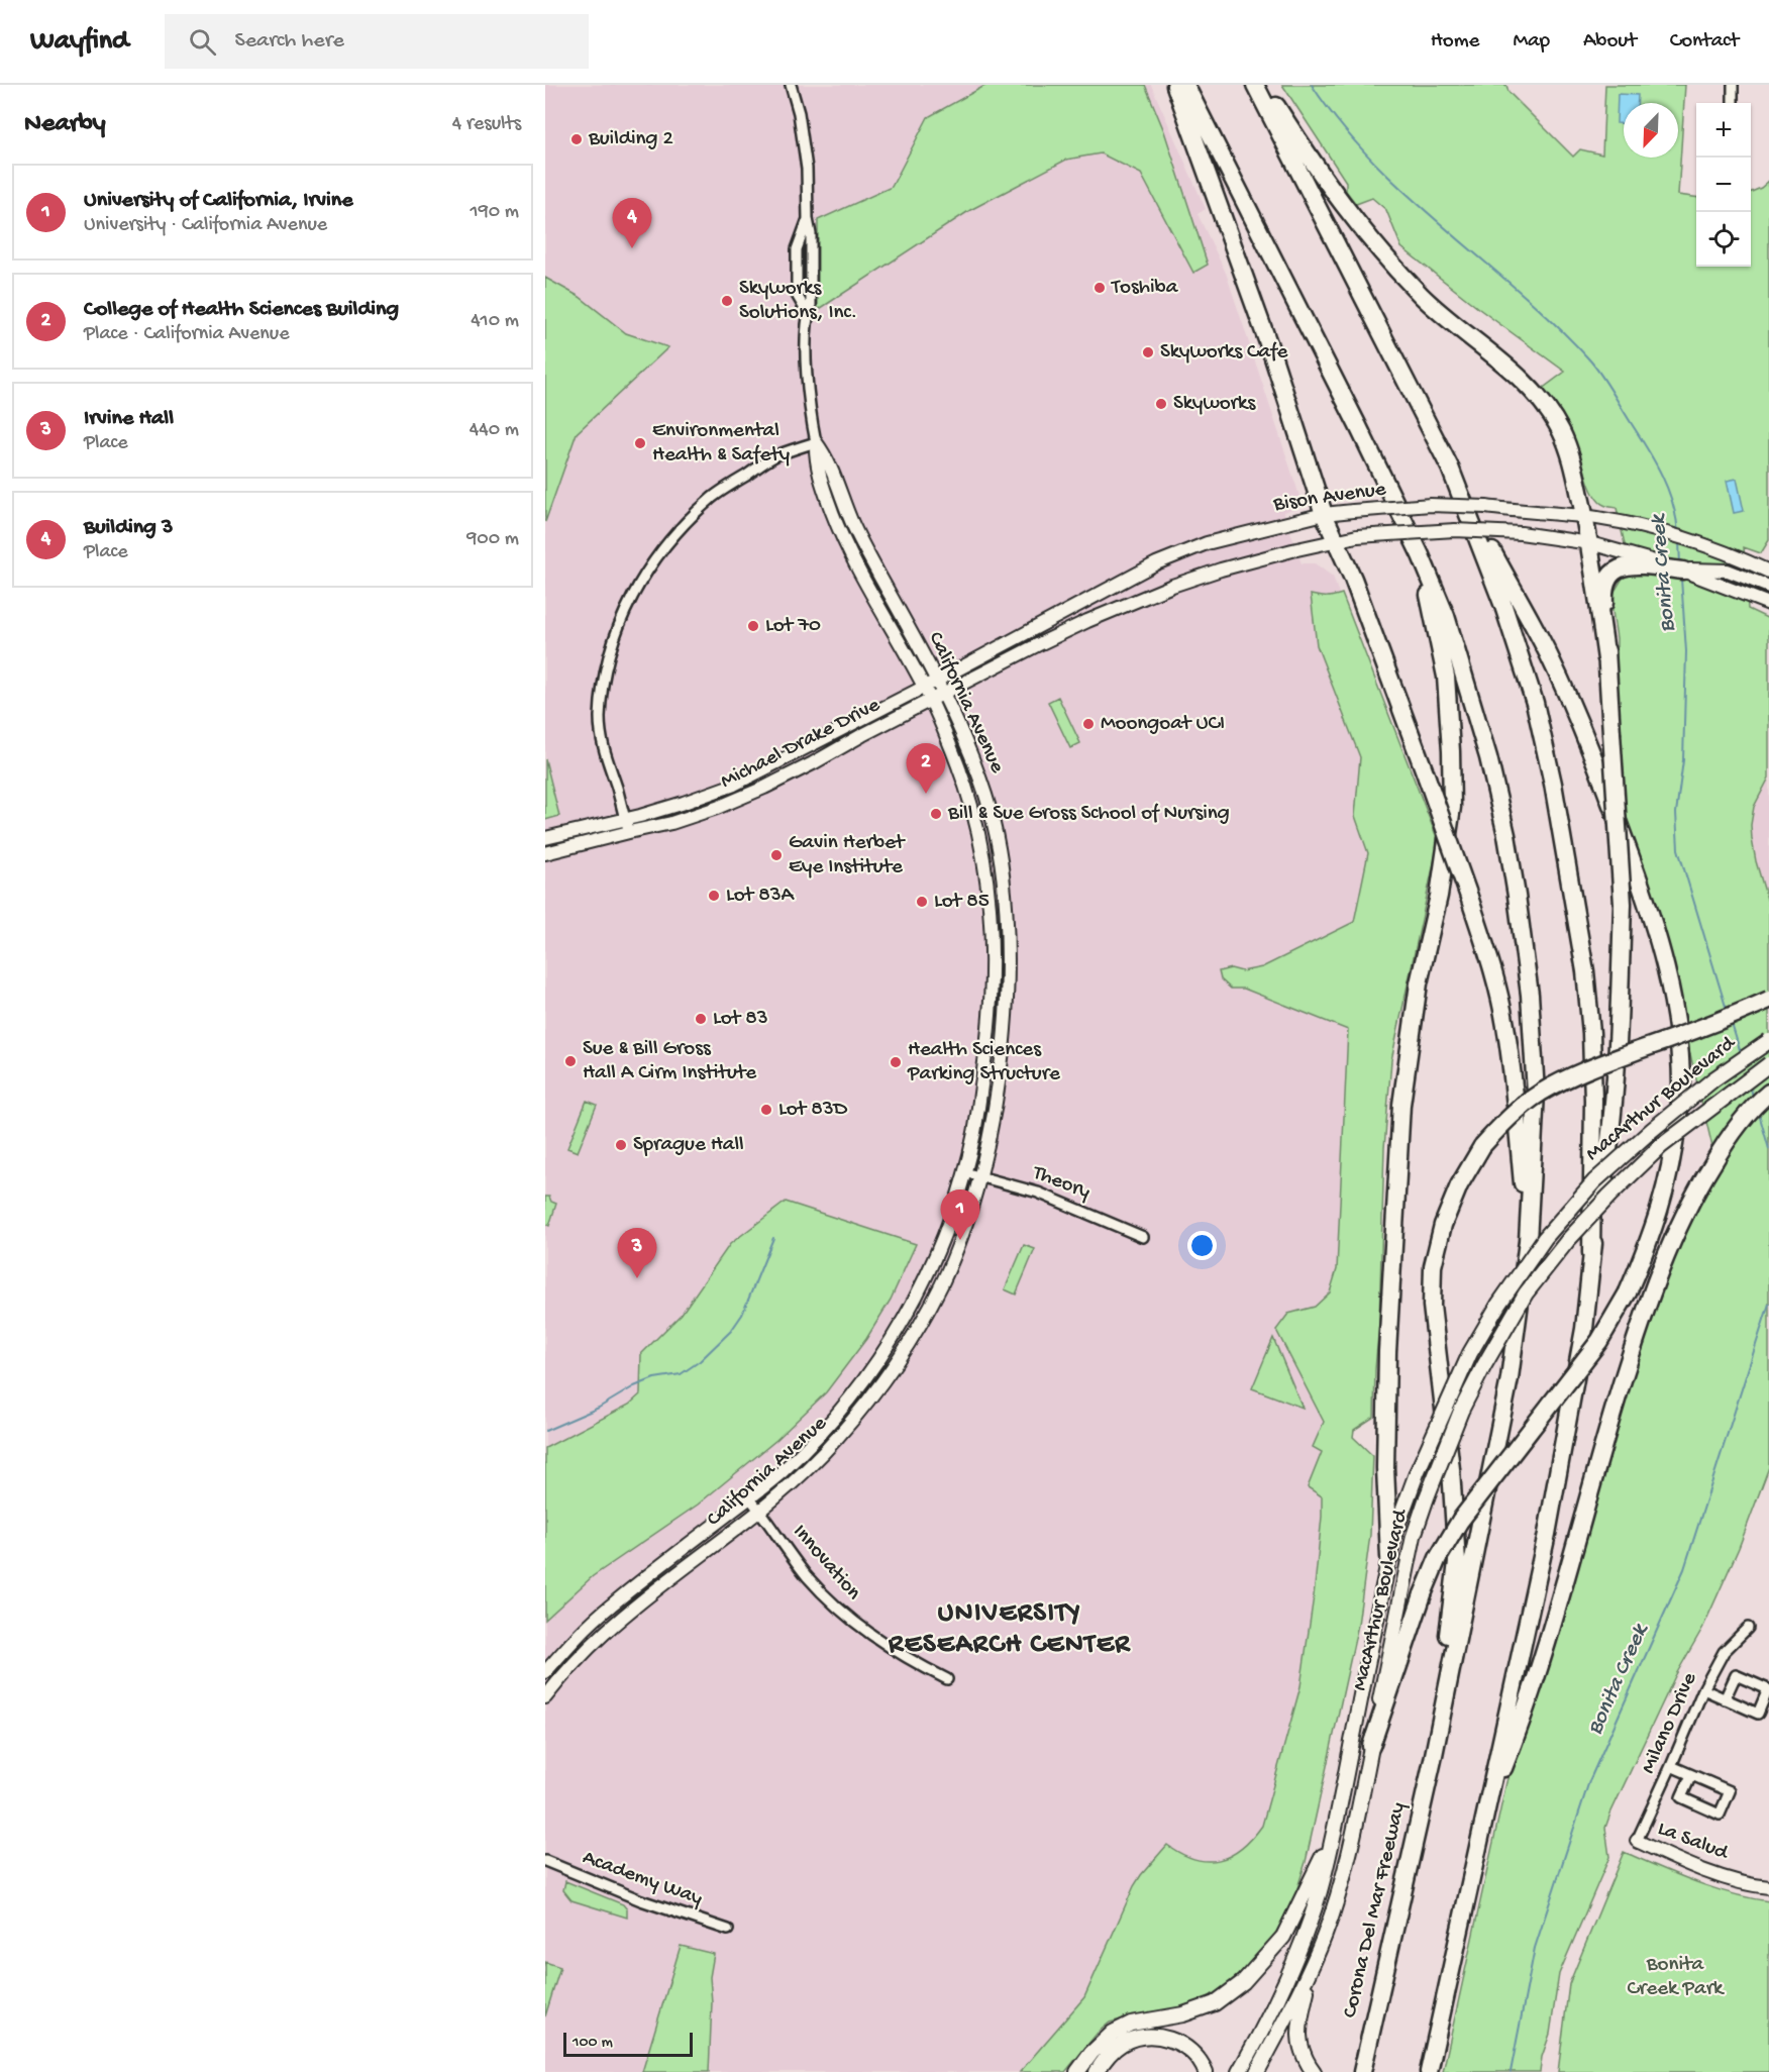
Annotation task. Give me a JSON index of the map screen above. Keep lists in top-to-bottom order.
{
  "streets": {
    "highway": ["Corona Del Mar Freeway"],
    "main road": ["MacArthur Boulevard"],
    "street": [
      "Bison Avenue",
      "California Avenue",
      "Michael Drake Drive",
      "Theory",
      "Innovation",
      "Milano Drive",
      "La Salud",
      "Academy Way"
    ]
  },
  "crossings": [
    ["Bison Avenue", "California Avenue"],
    ["Bison Avenue", "Michael Drake Drive"],
    ["California Avenue", "Michael Drake Drive"],
    ["California Avenue", "Theory"],
    ["California Avenue", "Innovation"],
    ["Milano Drive", "La Salud"]
  ],
  "districts": ["UNIVERSITY RESEARCH CENTER"],
  "water": ["Bonita Creek"],
  "parks": ["Bonita Creek Park"],
  "places": [
    "Building 2",
    "Toshiba",
    "Skyworks Solutions, Inc.",
    "Skyworks Cafe",
    "Skyworks",
    "Environmental Health & Safety",
    "Lot 70",
    "Moongoat UCI",
    "Bill & Sue Gross School of Nursing",
    "Gavin Herbet Eye Institute",
    "Lot 83A",
    "Lot 85",
    "Lot 83",
    "Sue & Bill Gross Hall A Cirm Institute",
    "Health Sciences Parking Structure",
    "Lot 83D",
    "Sprague Hall"
  ],
  "scale_bar": "100 m",
  "north": "bottom left",
  "page": {
    "header": "Wayfind",
    "search": "Search here",
    "nav": [
      "Home",
      "Map",
      "About",
      "Contact"
    ],
    "heading": ["Nearby", "4 results"],
    "map_buttons": ["+", "−"],
    "list": [
      {
        "mark": "1",
        "name": "University of California, Irvine",
        "note": "University · California Avenue",
        "value": "190 m"
      },
      {
        "mark": "2",
        "name": "College of Health Sciences Building",
        "note": "Place · California Avenue",
        "value": "410 m"
      },
      {
        "mark": "3",
        "name": "Irvine Hall",
        "note": "Place",
        "value": "440 m"
      },
      {
        "mark": "4",
        "name": "Building 3",
        "note": "Place",
        "value": "900 m"
      }
    ],
    "pins": [
      "4",
      "2",
      "1",
      "3"
    ],
    "scale": "100 m"
  }
}
